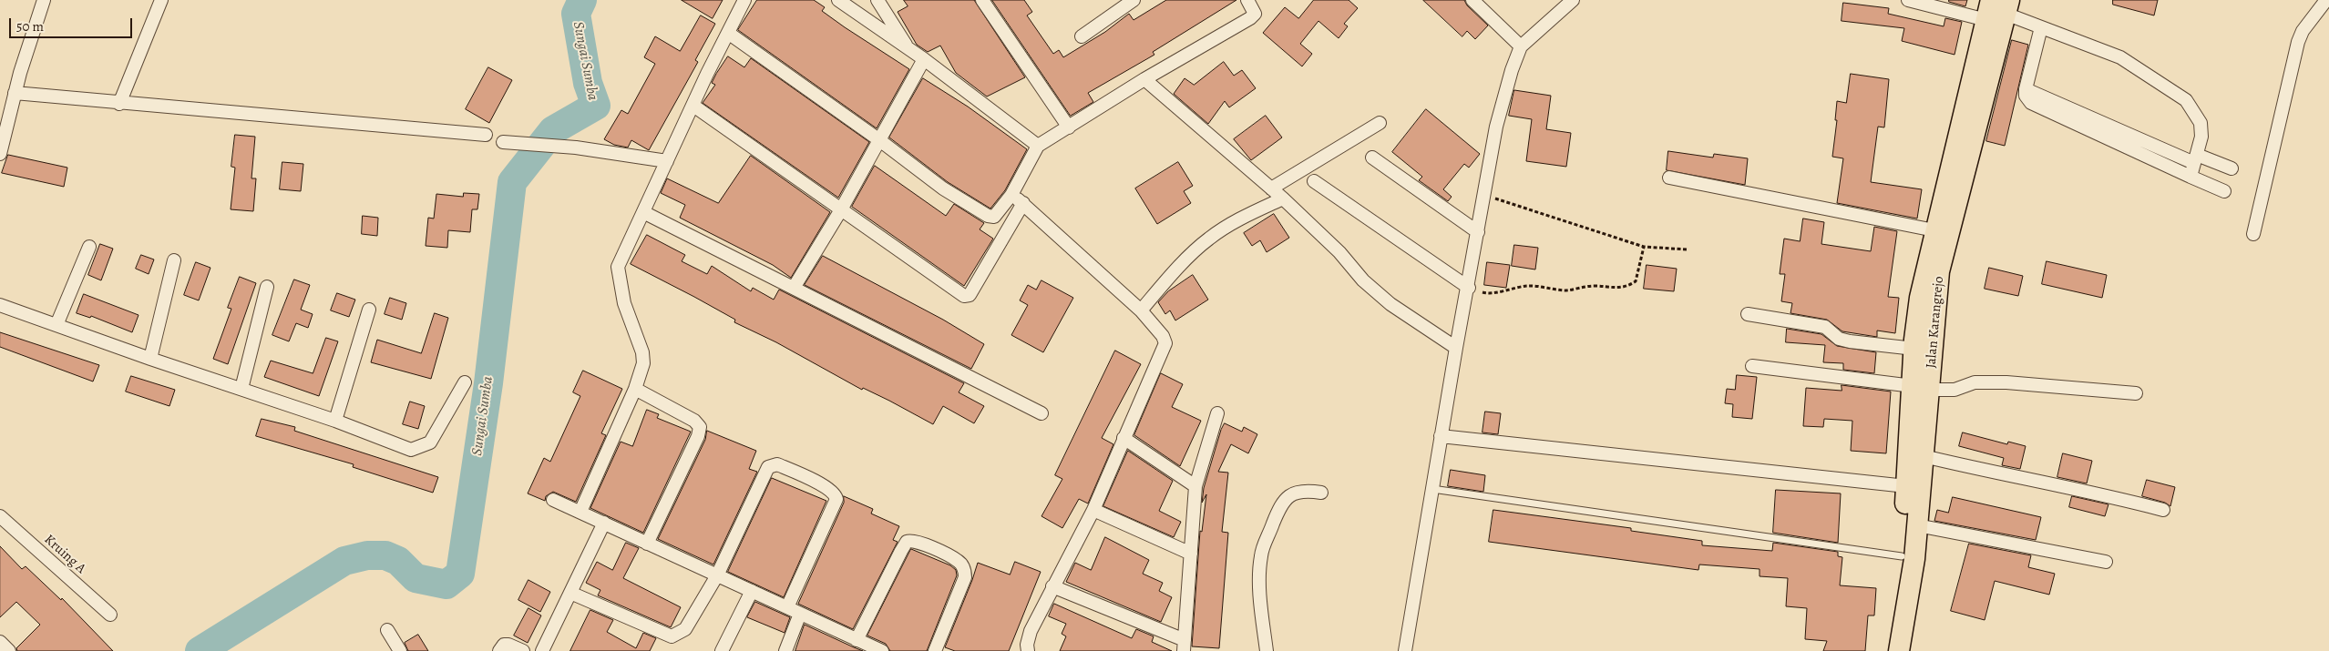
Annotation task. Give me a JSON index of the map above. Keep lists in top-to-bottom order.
{
  "streets": {
    "main road": ["Jalan Karangrejo"],
    "street": ["Kruing A"]
  },
  "water": ["Sungai Sumba"],
  "scale_bar": "50 m"
}
